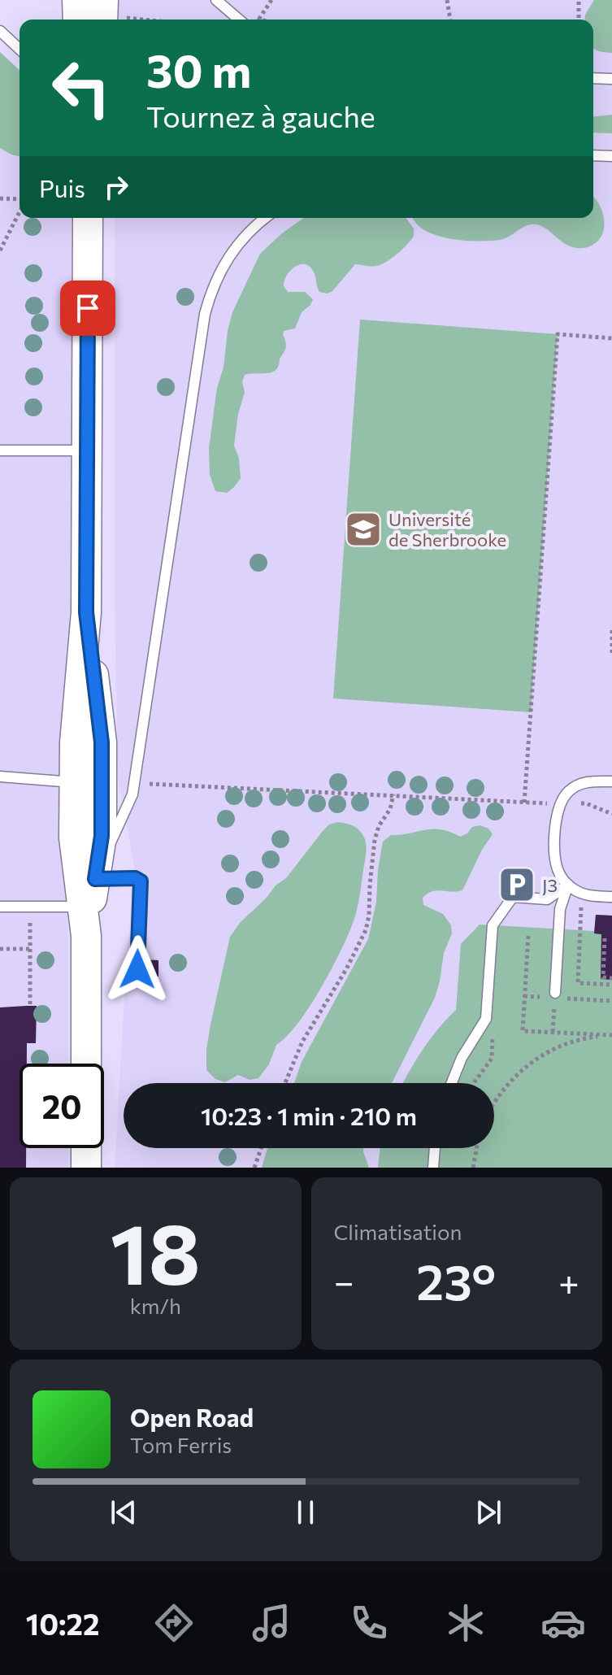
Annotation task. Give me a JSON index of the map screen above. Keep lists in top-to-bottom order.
{
  "places": {
    "school or university": ["Université de Sherbrooke"],
    "parking": ["J3"]
  },
  "page": {
    "turn": ["30 m", "Tournez à gauche"],
    "then": "Puis",
    "limit": "20",
    "trip": "10:23 · 1 min · 210 m",
    "tile": [
      ["18", "km/h"],
      "Climatisation"
    ],
    "heat": ["−", "23°", "+"],
    "song": ["Open Road", "Tom Ferris"],
    "tabs": "10:22"
  }
}
